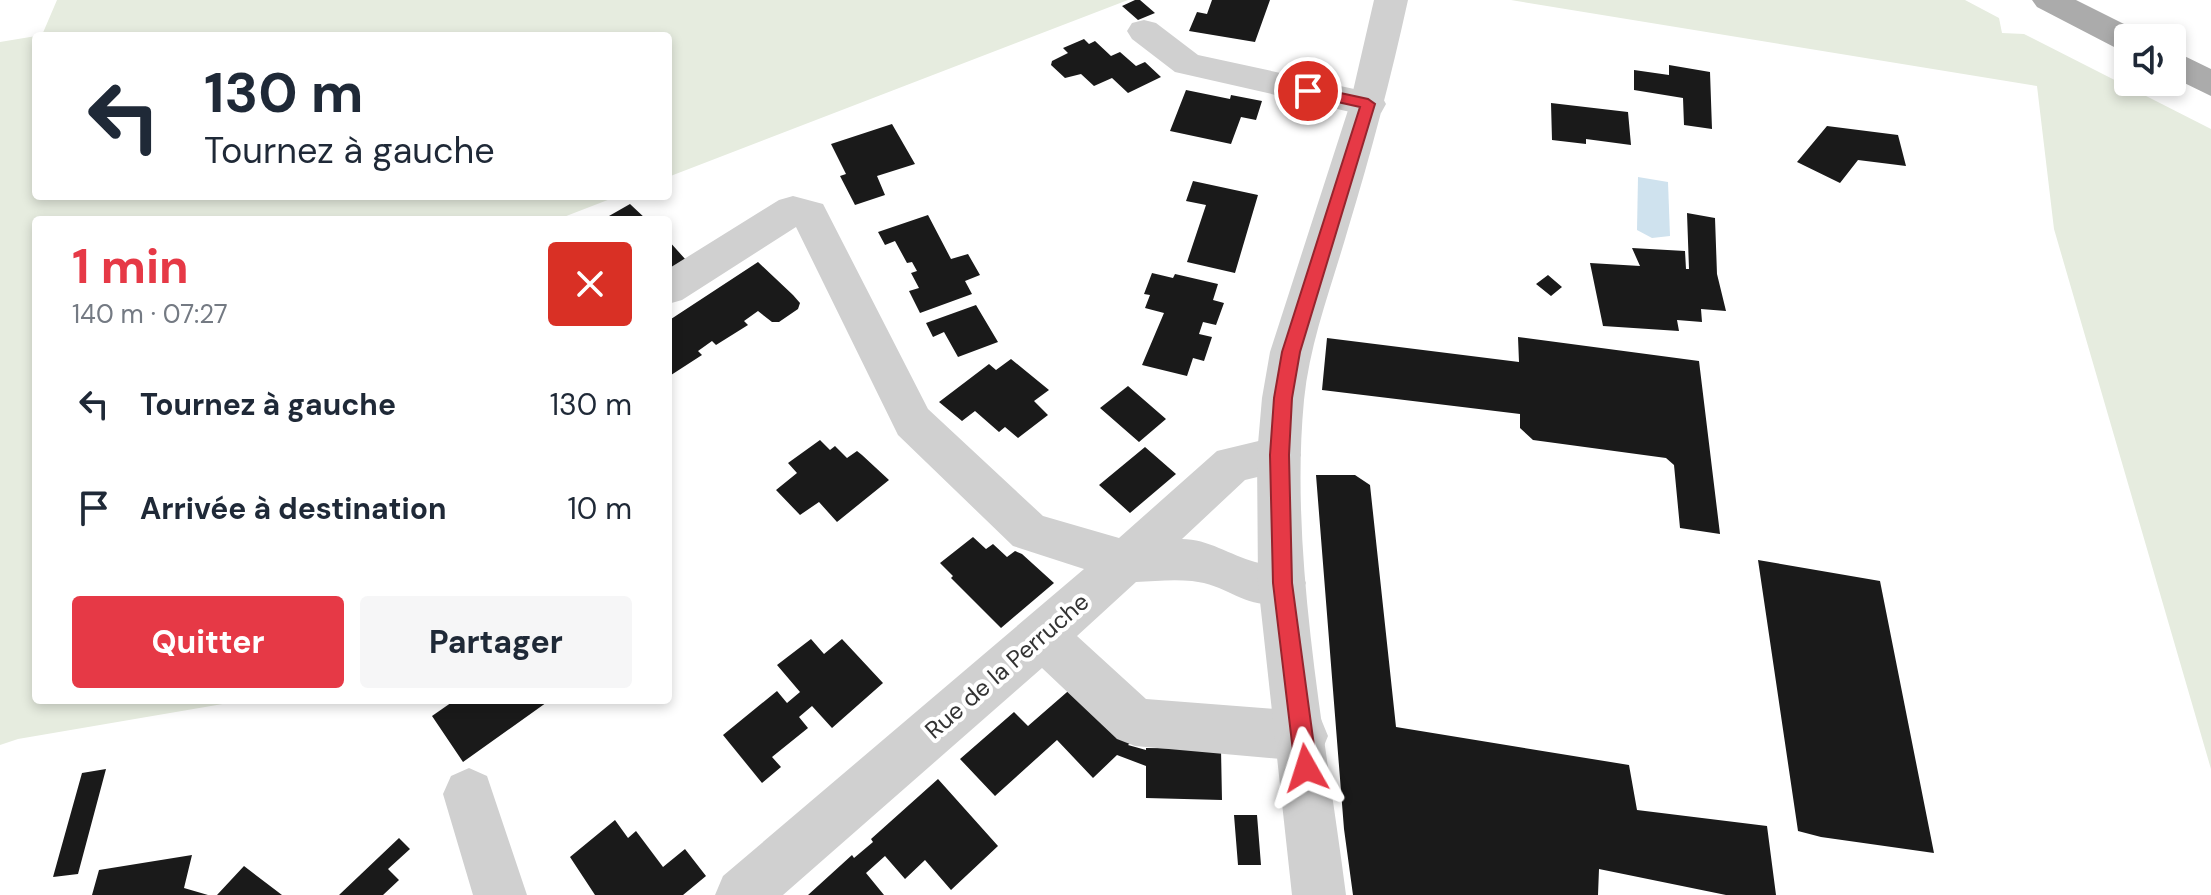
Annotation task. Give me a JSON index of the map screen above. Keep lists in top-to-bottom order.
{
  "streets": {
    "street": ["Rue de la Perruche"]
  },
  "page": {
    "turn": ["130 m", "Tournez à gauche"],
    "heading": ["1 min", "140 m · 07:27"],
    "list": [
      {
        "name": "Tournez à gauche",
        "value": "130 m"
      },
      {
        "name": "Arrivée à destination",
        "value": "10 m"
      }
    ],
    "buttons": ["Quitter", "Partager"]
  }
}
